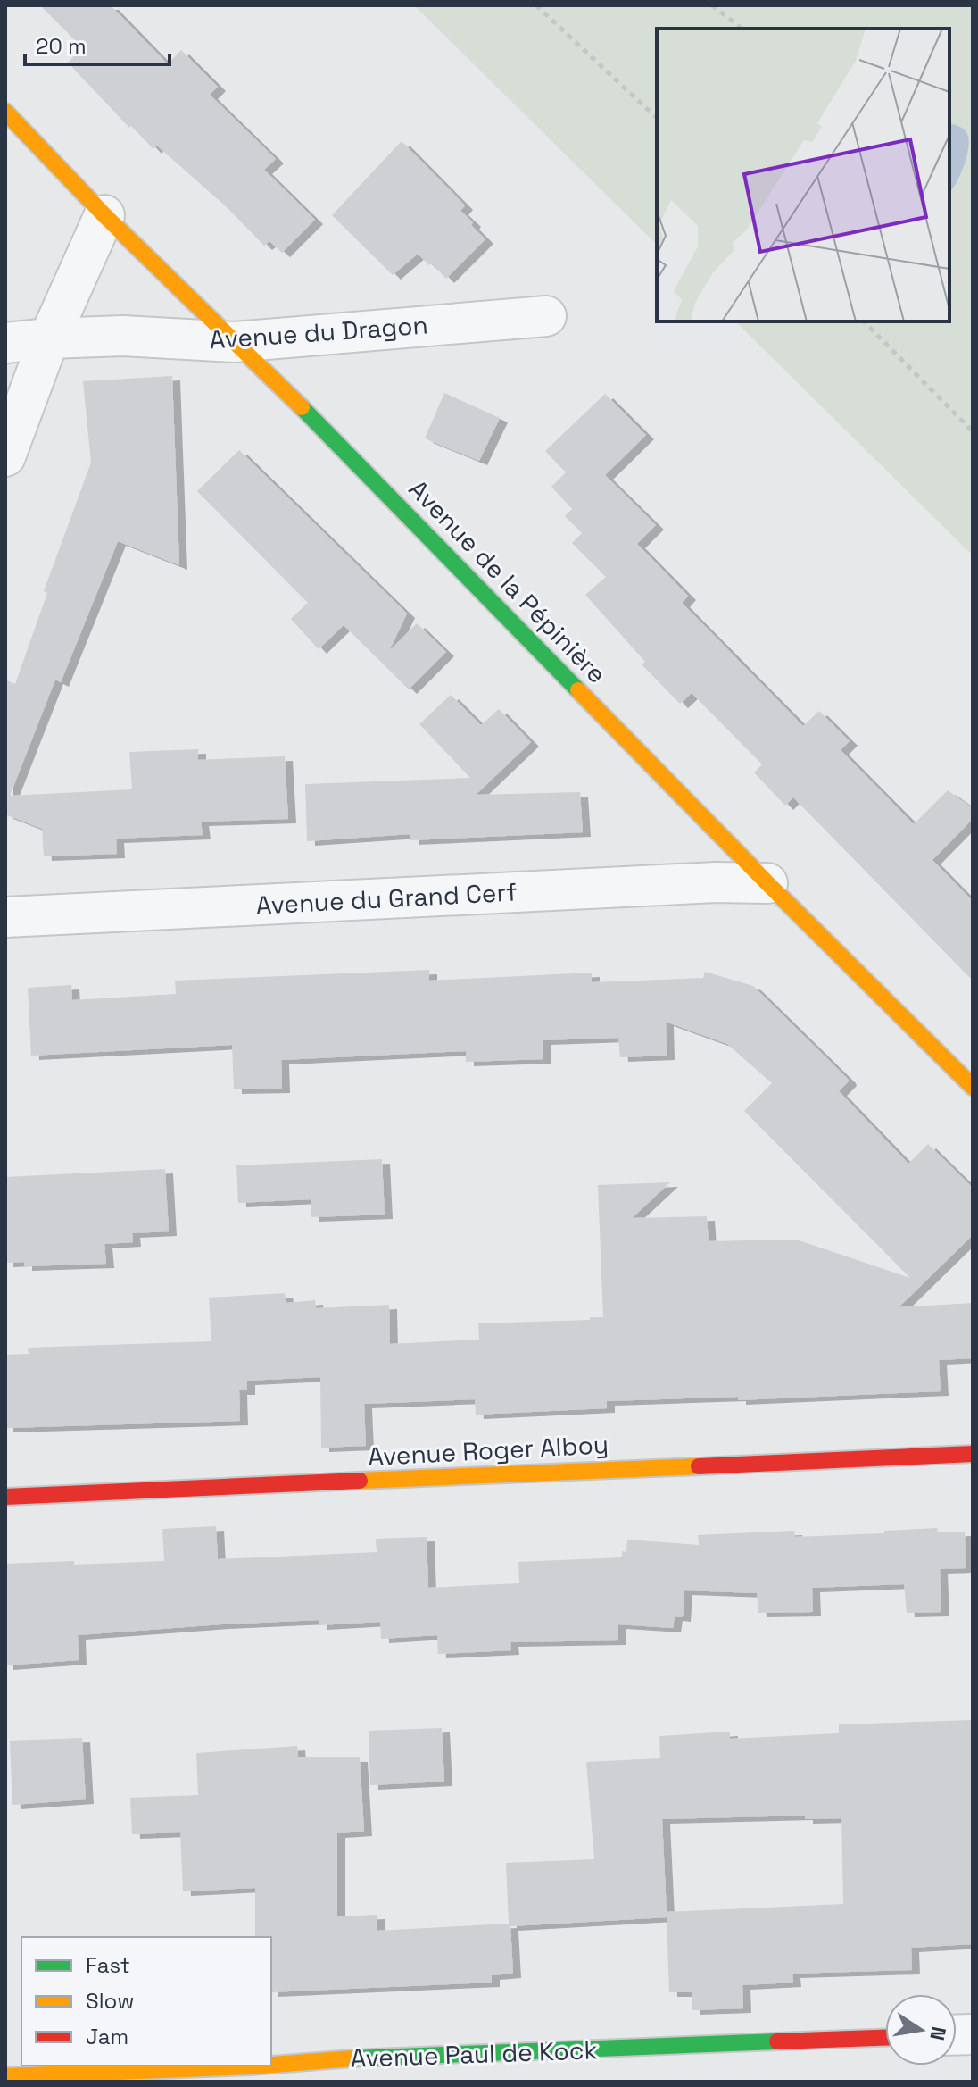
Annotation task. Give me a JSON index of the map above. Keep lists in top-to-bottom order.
{
  "streets": {
    "street": [
      "Avenue du Dragon",
      "Avenue de la Pépinière",
      "Avenue du Grand Cerf",
      "Avenue Roger Alboy",
      "Avenue Paul de Kock"
    ]
  },
  "crossings": [
    ["Avenue du Dragon", "Avenue de la Pépinière"],
    ["Avenue de la Pépinière", "Avenue du Grand Cerf"]
  ],
  "legend": ["Fast", "Slow", "Jam"],
  "scale_bar": "20 m",
  "north": "right"
}
